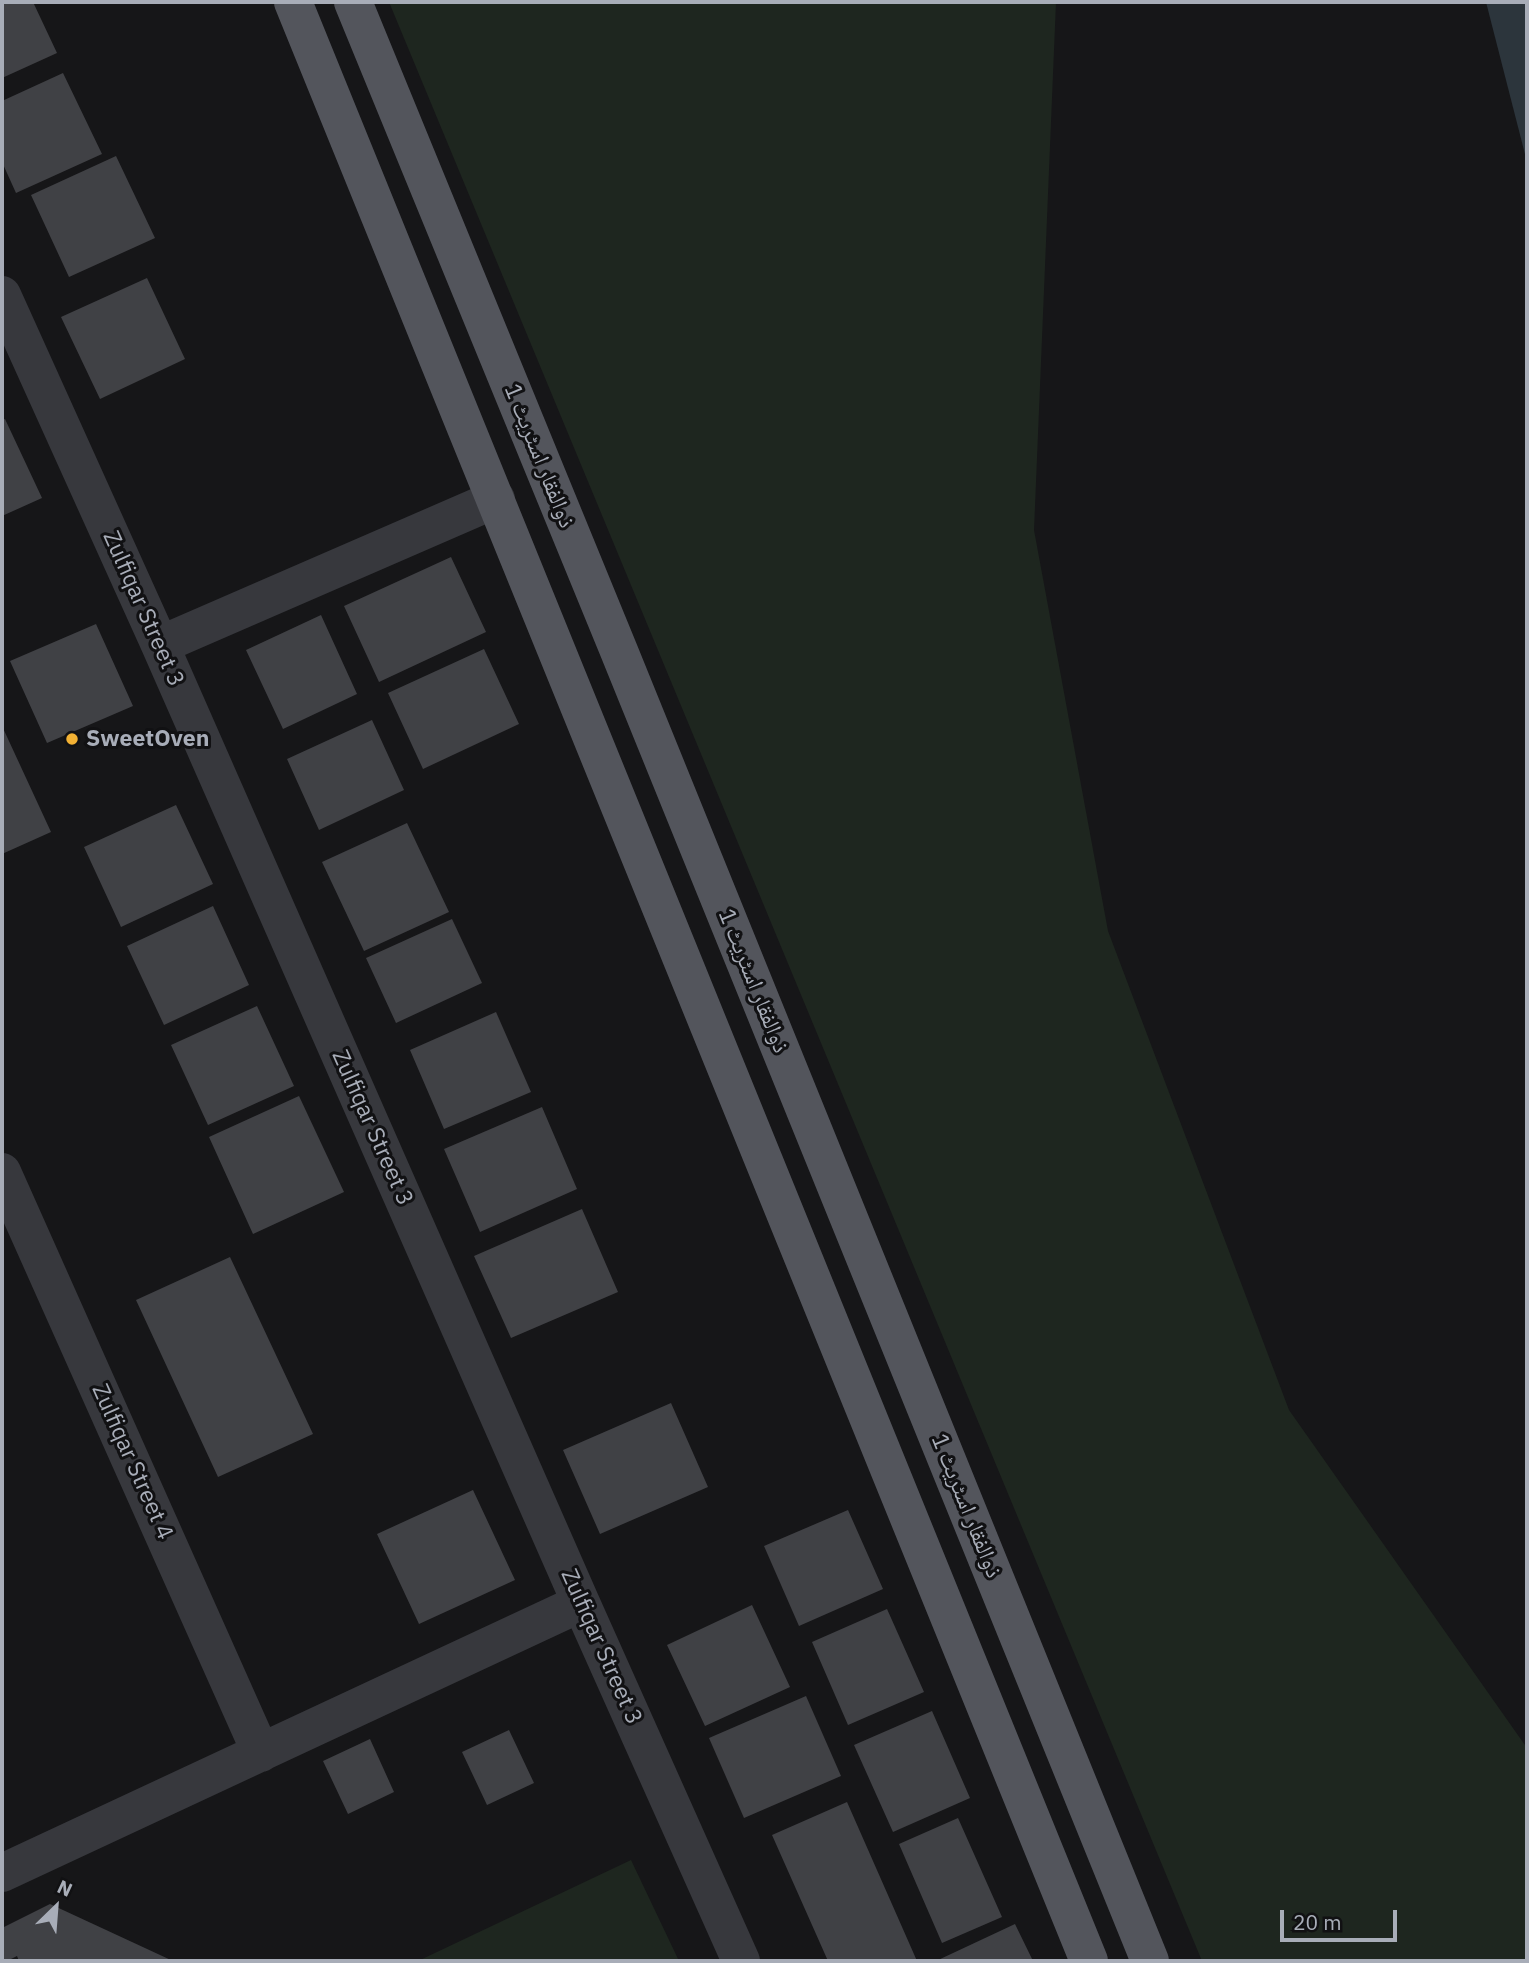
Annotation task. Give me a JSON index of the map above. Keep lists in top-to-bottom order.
{
  "streets": {
    "main road": ["ذوالفقار اسٹریٹ 1"],
    "street": ["Zulfiqar Street 3", "Zulfiqar Street 4"]
  },
  "places": ["SweetOven"],
  "scale_bar": "20 m",
  "north": "top right"
}
